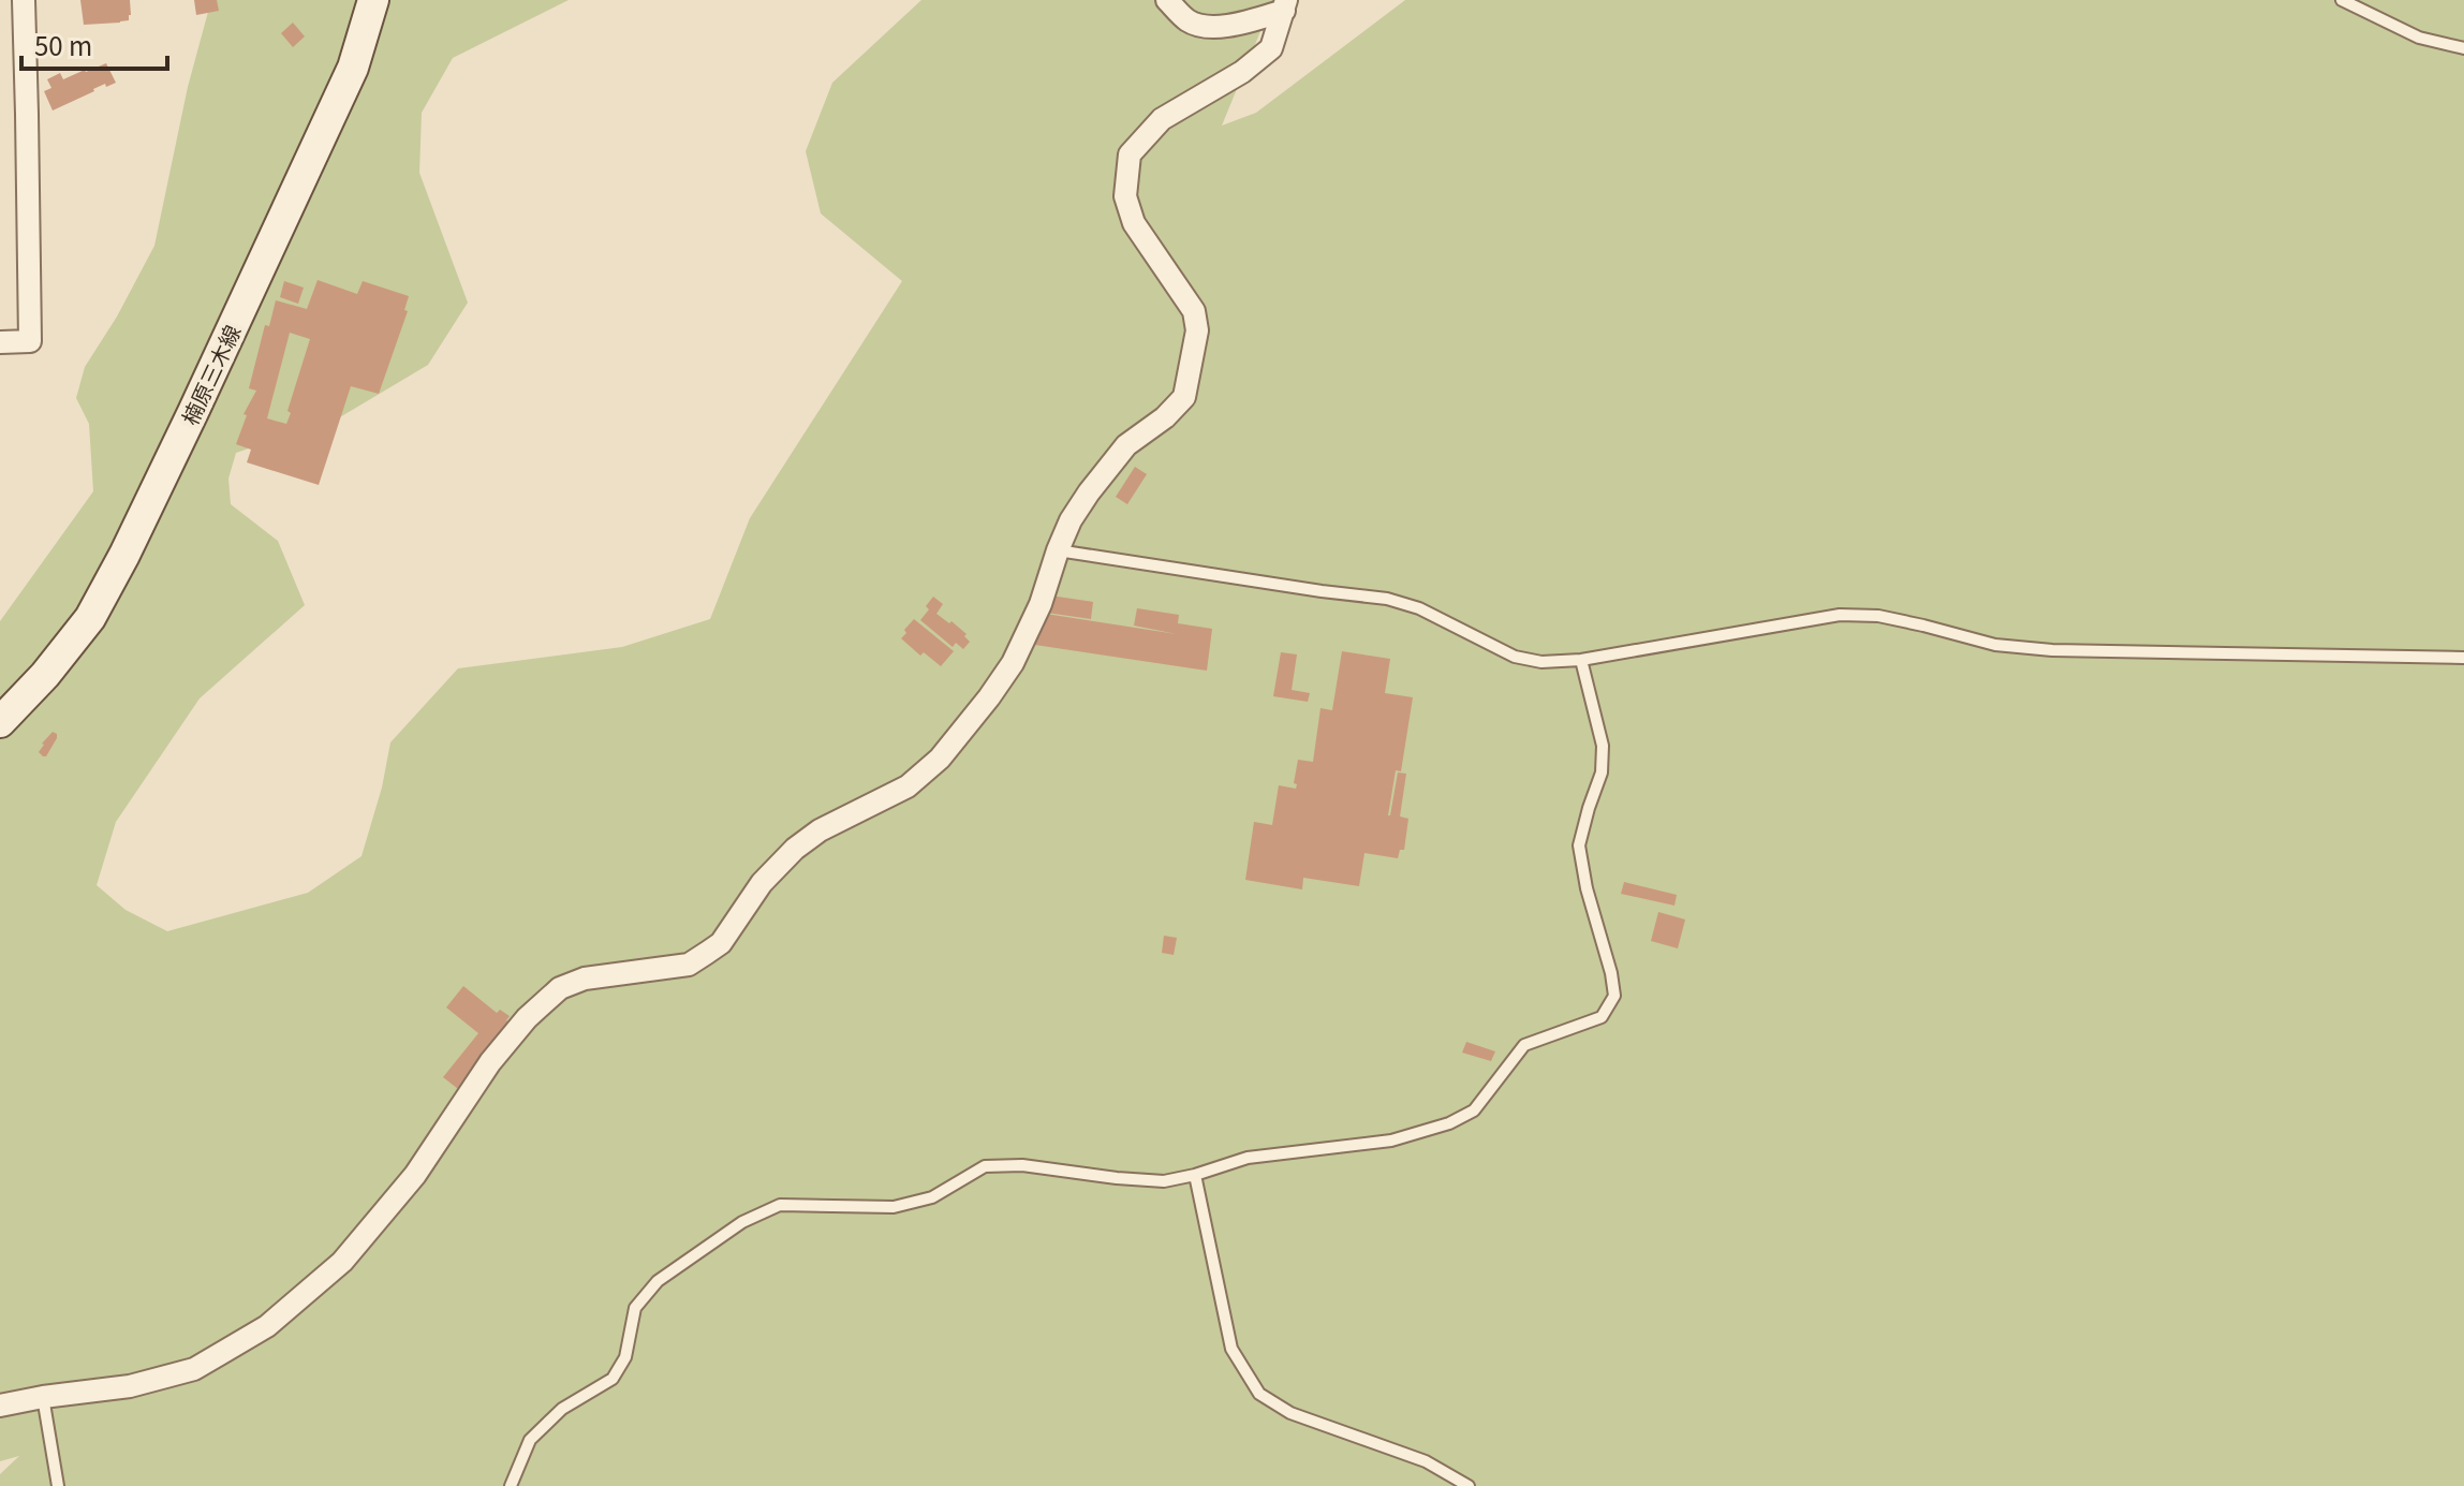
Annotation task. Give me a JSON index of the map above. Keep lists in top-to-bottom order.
{
  "streets": {
    "main road": ["楠原三木線"]
  },
  "scale_bar": "50 m"
}
